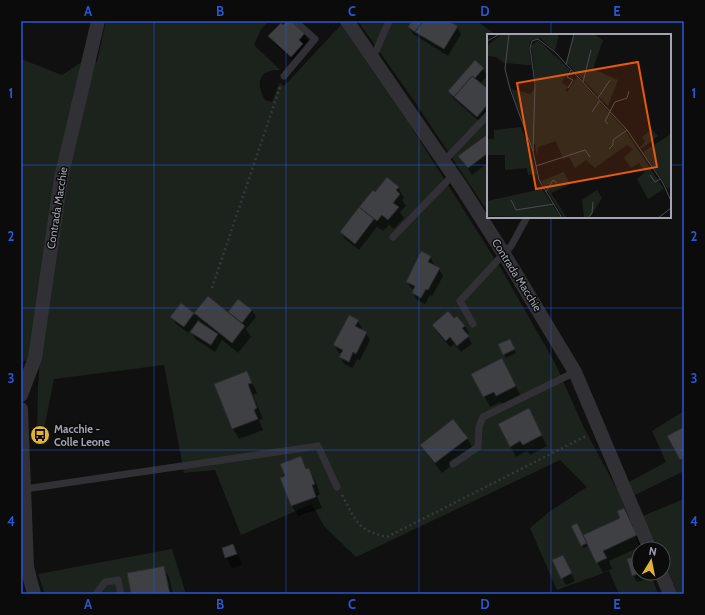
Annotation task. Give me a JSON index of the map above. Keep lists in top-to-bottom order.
{
  "streets": {
    "street": ["Contrada Macchie"]
  },
  "places": {
    "bus stop": ["Macchie - Colle Leone"]
  },
  "north": "top",
  "grid": {
    "columns": [
      "A",
      "B",
      "C",
      "D",
      "E"
    ],
    "rows": [
      "1",
      "2",
      "3",
      "4"
    ]
  }
}
